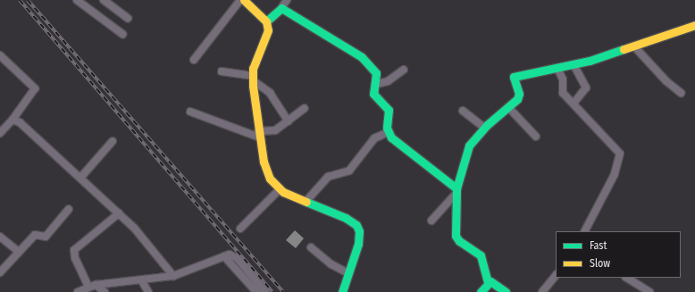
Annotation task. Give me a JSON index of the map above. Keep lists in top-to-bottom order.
{
  "legend": ["Fast", "Slow"]
}
